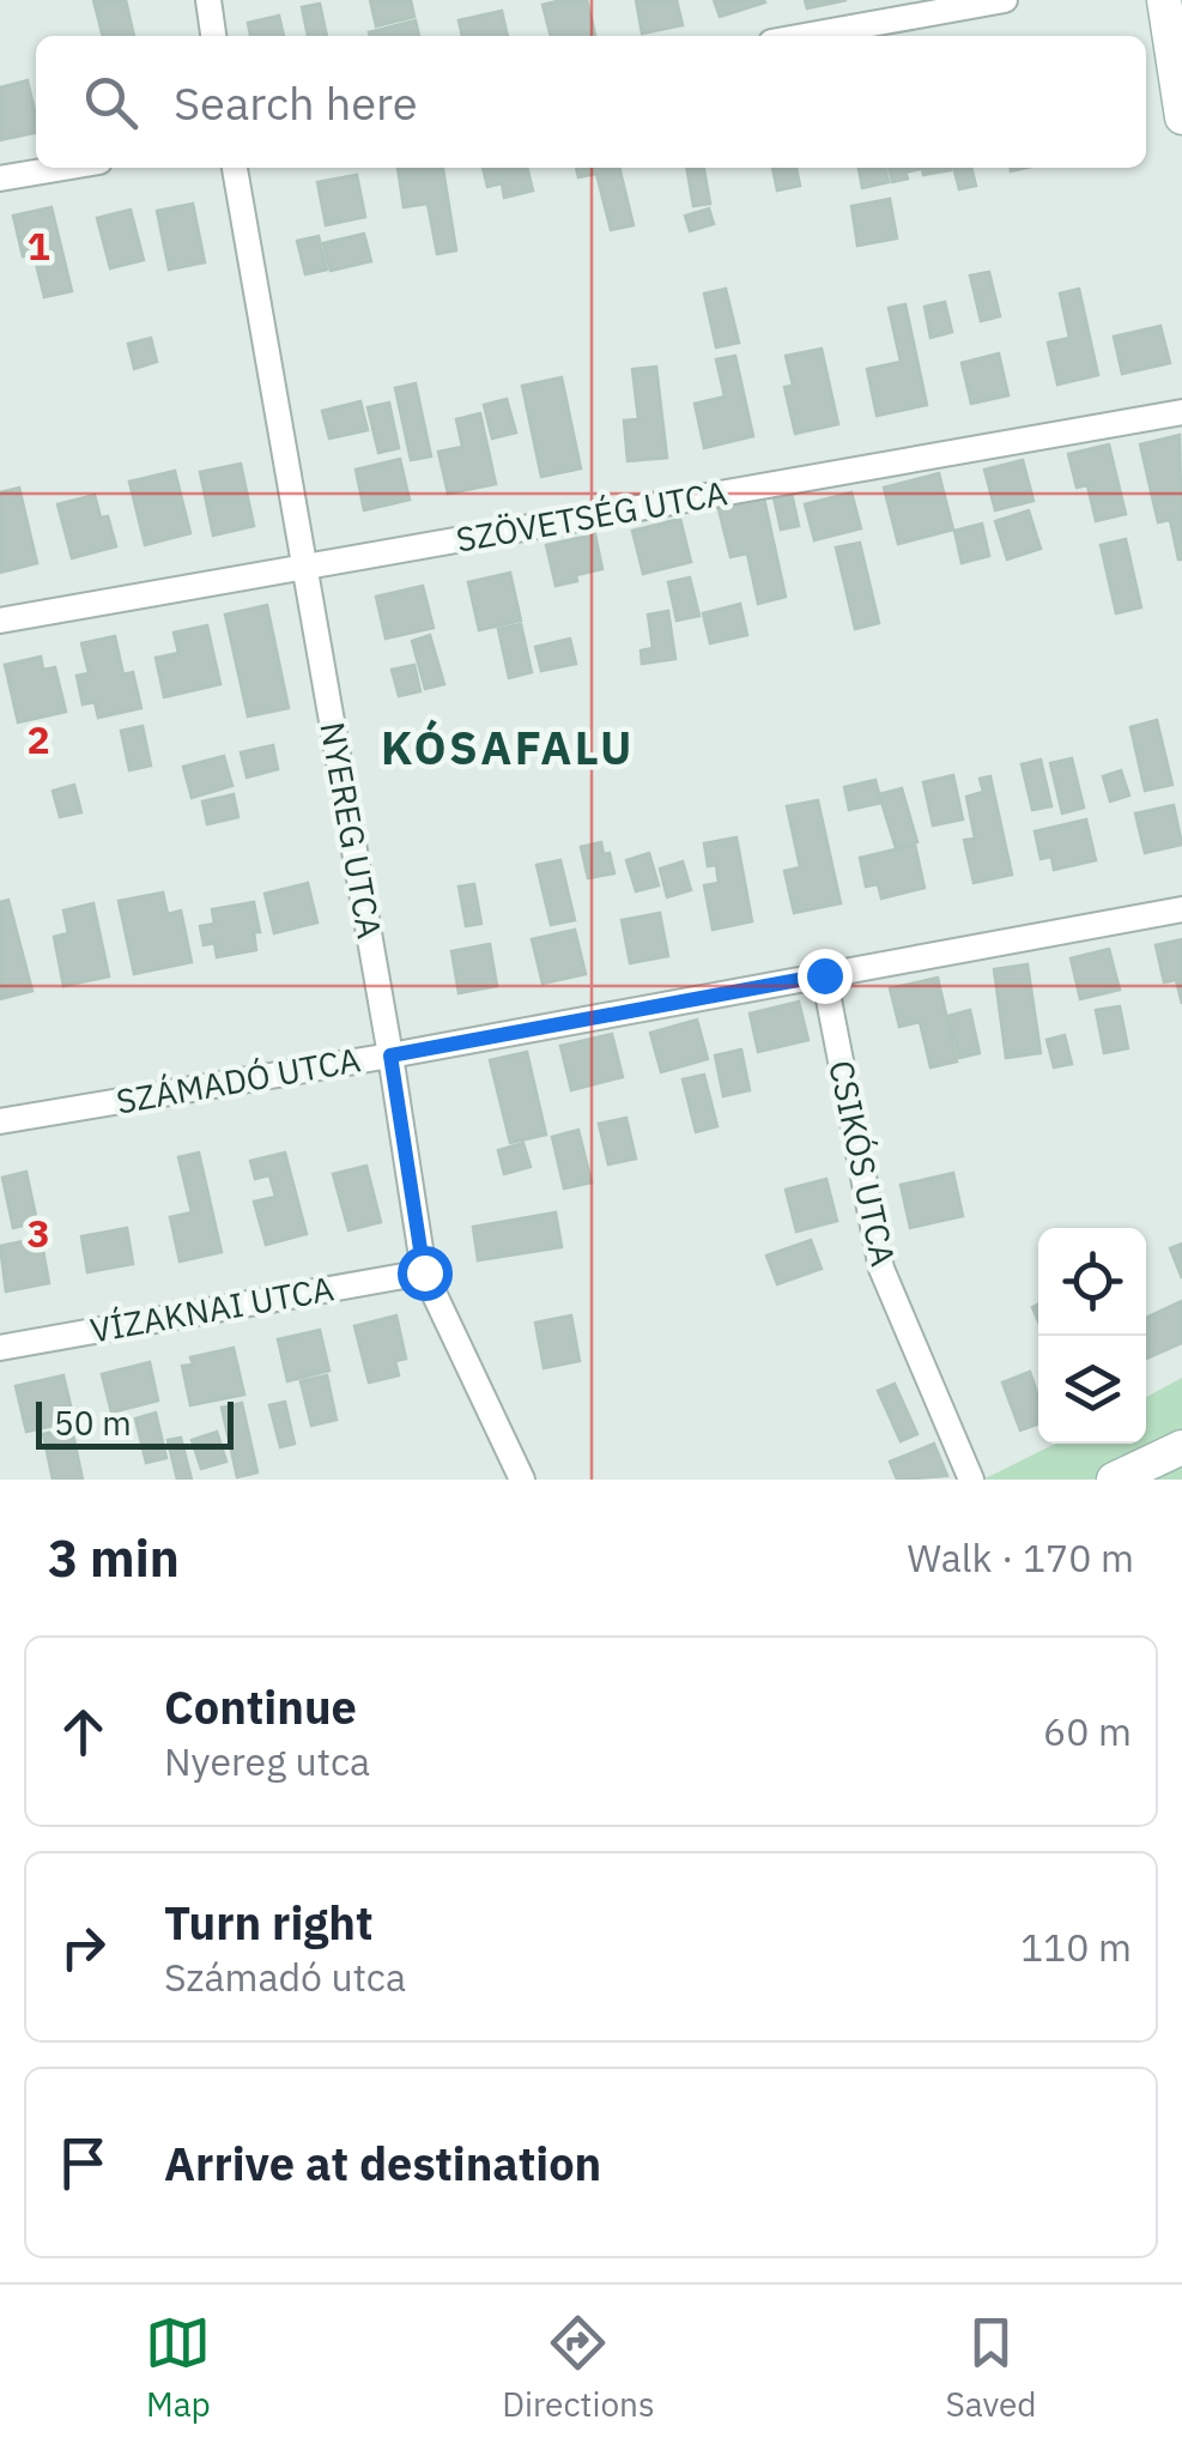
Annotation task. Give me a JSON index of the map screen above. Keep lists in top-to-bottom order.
{
  "streets": {
    "street": [
      "SZÖVETSÉG UTCA",
      "NYEREG UTCA",
      "SZÁMADÓ UTCA",
      "CSIKÓS UTCA",
      "VÍZAKNAI UTCA"
    ]
  },
  "crossings": [
    ["SZÖVETSÉG UTCA", "NYEREG UTCA"],
    ["NYEREG UTCA", "SZÁMADÓ UTCA"],
    ["NYEREG UTCA", "VÍZAKNAI UTCA"],
    ["SZÁMADÓ UTCA", "CSIKÓS UTCA"]
  ],
  "districts": ["KÓSAFALU"],
  "scale_bar": "50 m",
  "page": {
    "search": "Search here",
    "scale": "50 m",
    "heading": ["3 min", "Walk · 170 m"],
    "list": [
      ["Continue", "Nyereg utca", "60 m"],
      ["Turn right", "Számadó utca", "110 m"],
      "Arrive at destination"
    ],
    "nav": ["Map", "Directions", "Saved"]
  },
  "grid": {
    "rows": ["1", "2", "3"]
  }
}
